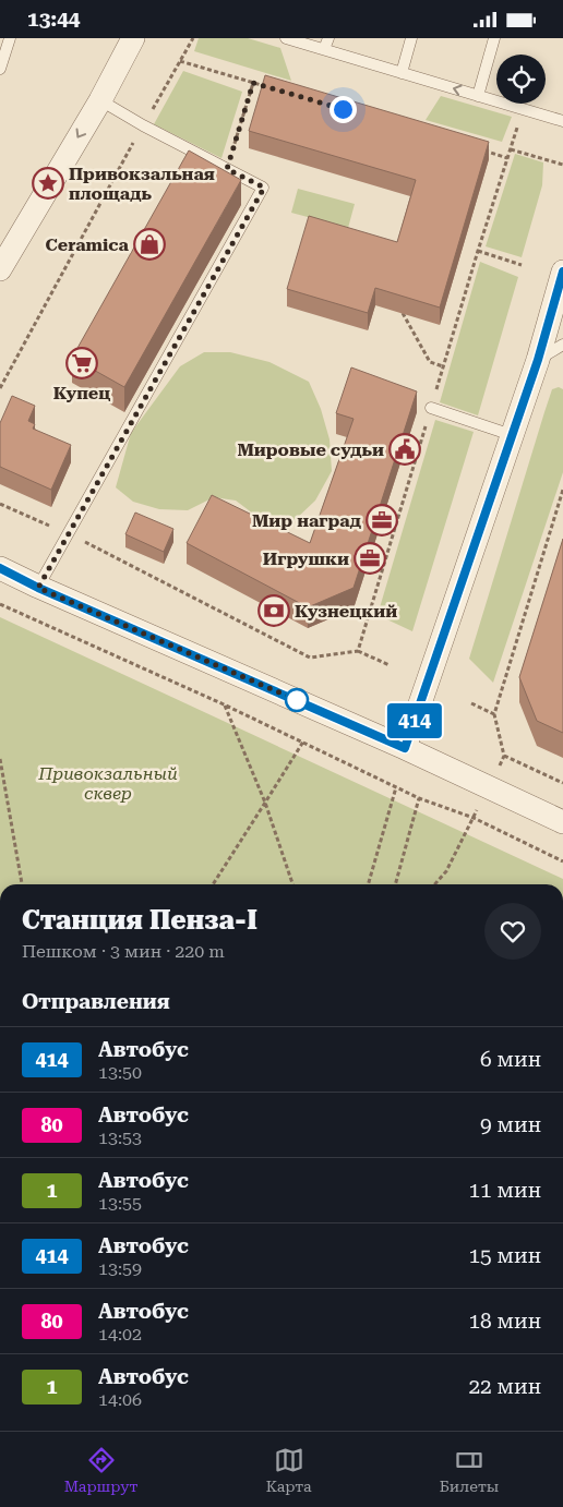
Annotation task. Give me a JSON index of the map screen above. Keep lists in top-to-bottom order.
{
  "parks": ["Привокзальный сквер"],
  "places": {
    "place": ["Привокзальная площадь"],
    "shop": ["Ceramica"],
    "supermarket": ["Купец"],
    "public building": ["Мировые судьи"],
    "office": ["Мир наград", "Игрушки"],
    "bank": ["Кузнецкий"]
  },
  "lines": ["bus line 414"],
  "page": {
    "status": "13:44",
    "on_map": "414",
    "heading": [
      ["Станция Пенза-I", "Пешком · 3 мин · 220 m"],
      "Отправления"
    ],
    "list": [
      {
        "mark": "414",
        "name": "Автобус",
        "note": "13:50",
        "value": "6 мин"
      },
      {
        "mark": "80",
        "name": "Автобус",
        "note": "13:53",
        "value": "9 мин"
      },
      {
        "mark": "1",
        "name": "Автобус",
        "note": "13:55",
        "value": "11 мин"
      },
      {
        "mark": "414",
        "name": "Автобус",
        "note": "13:59",
        "value": "15 мин"
      },
      {
        "mark": "80",
        "name": "Автобус",
        "note": "14:02",
        "value": "18 мин"
      },
      {
        "mark": "1",
        "name": "Автобус",
        "note": "14:06",
        "value": "22 мин"
      }
    ],
    "tabs": ["Маршрут", "Карта", "Билеты"]
  }
}
